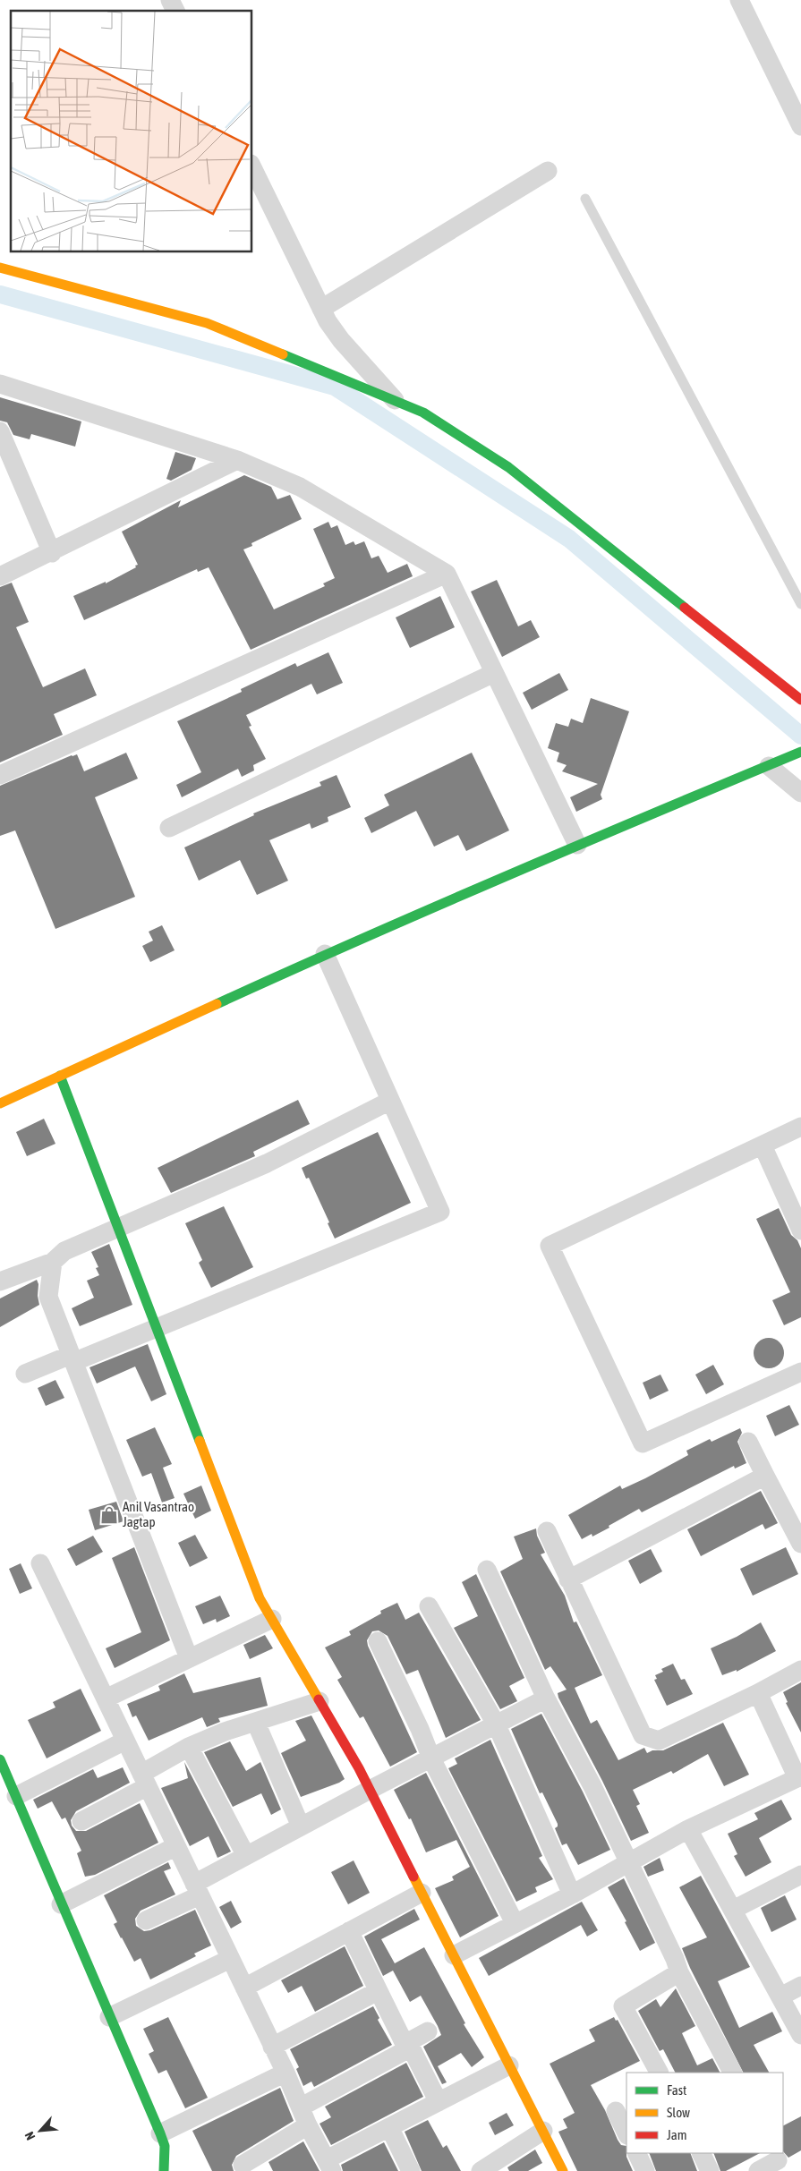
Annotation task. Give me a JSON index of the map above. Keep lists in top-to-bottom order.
{
  "places": {
    "shop": ["Anil Vasantrao Jagtap"]
  },
  "legend": ["Fast", "Slow", "Jam"],
  "north": "bottom left"
}
